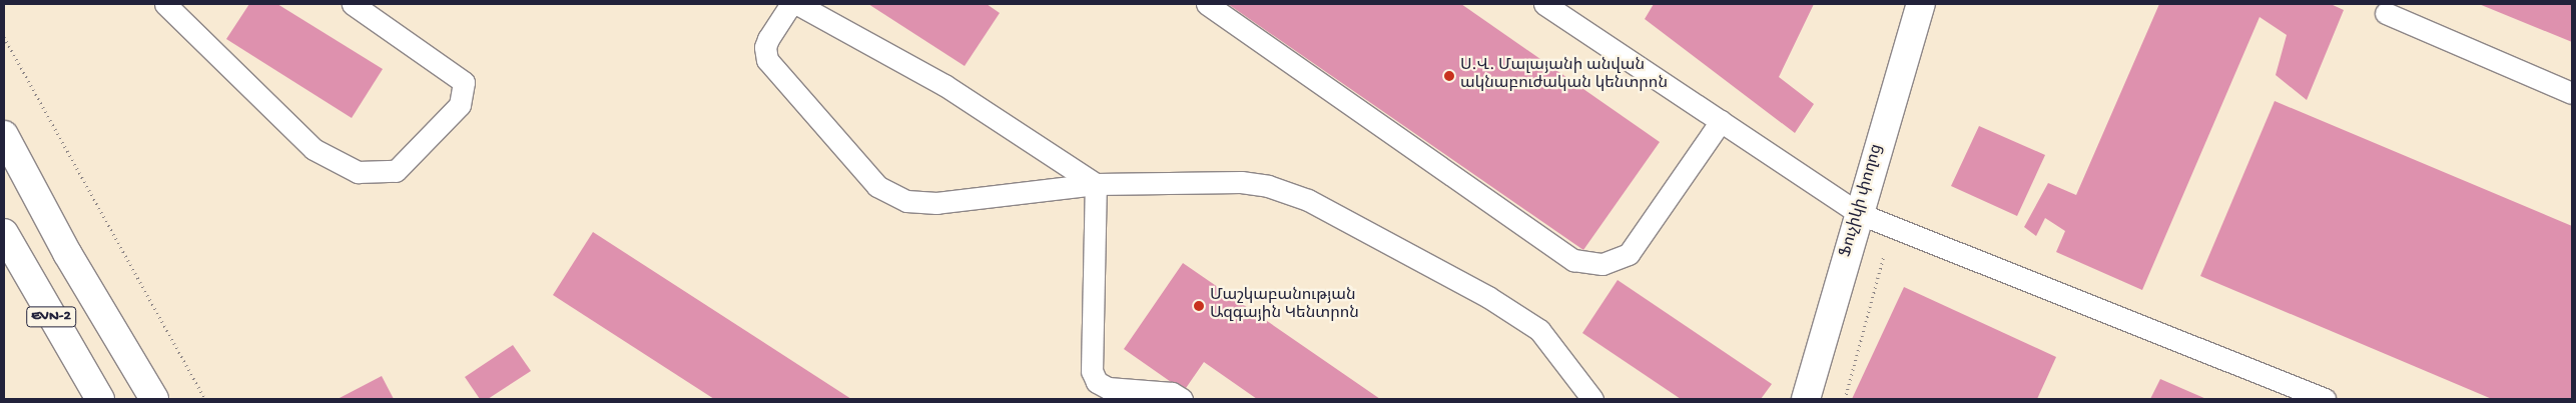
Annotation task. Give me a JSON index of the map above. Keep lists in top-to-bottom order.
{
  "streets": {
    "main road": ["Ֆուչիկի փողոց", "EVN-2"]
  },
  "places": ["Ս.Վ. Մալայանի անվան ակնաբուժական կենտրոն", "Մաշկաբանության Ազգային Կենտրոն"]
}
